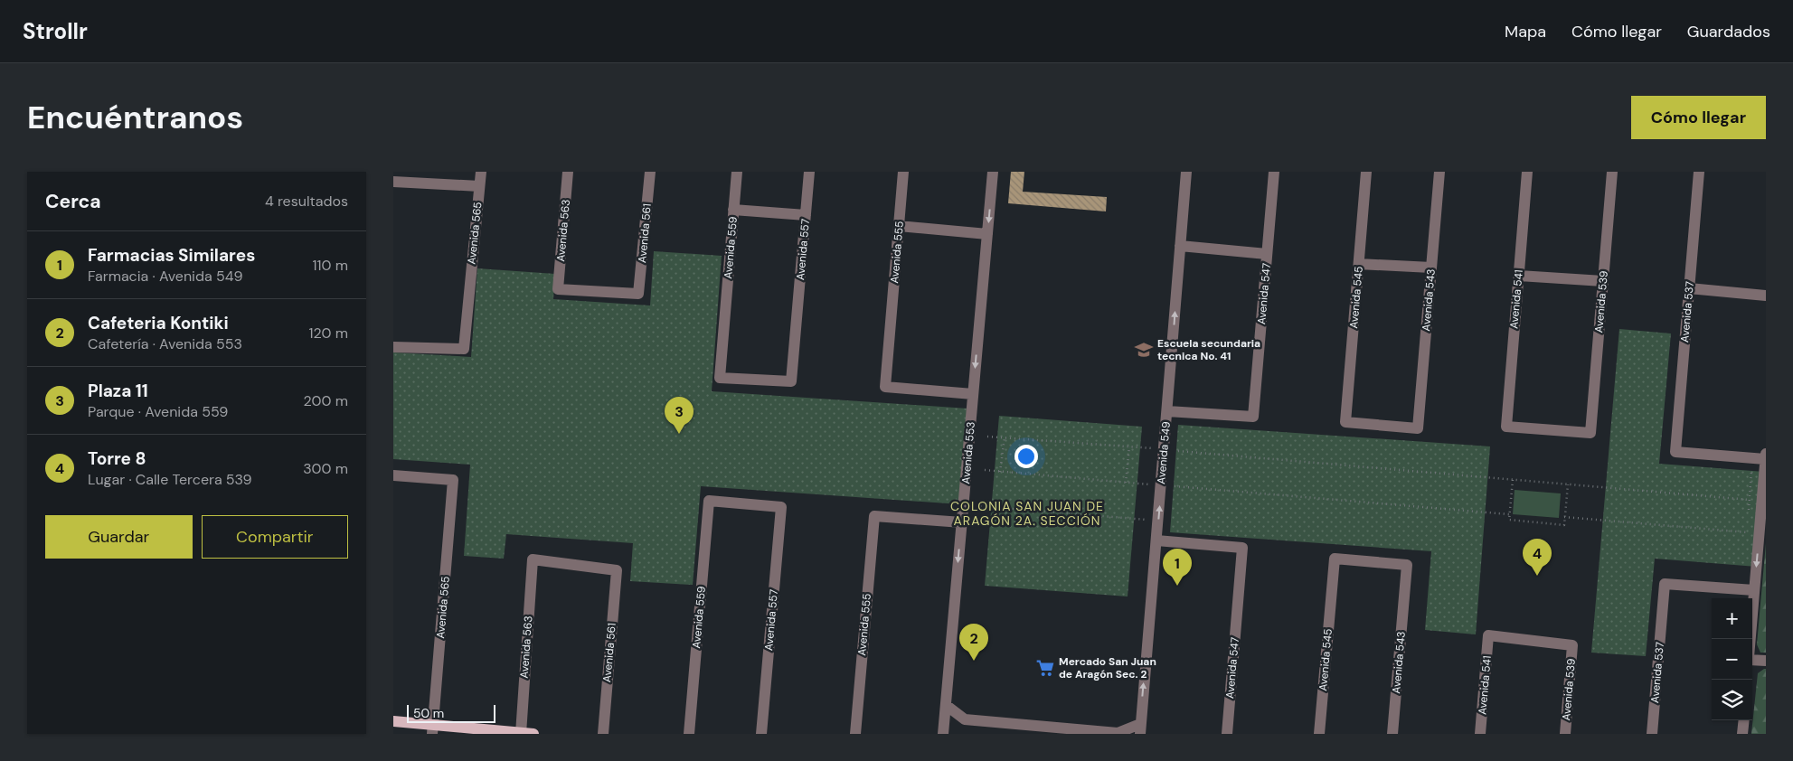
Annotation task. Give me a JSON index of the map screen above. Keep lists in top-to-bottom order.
{
  "streets": {
    "street": [
      "Avenida 563",
      "Avenida 565",
      "Avenida 561",
      "Avenida 559",
      "Avenida 557",
      "Avenida 555",
      "Avenida 547",
      "Avenida 545",
      "Avenida 541",
      "Avenida 543",
      "Avenida 539",
      "Avenida 537",
      "Avenida 553",
      "Avenida 549"
    ]
  },
  "crossings": [
    ["Avenida 563", "Avenida 561"],
    ["Avenida 559", "Avenida 557"],
    ["Avenida 555", "Avenida 553"],
    ["Avenida 547", "Avenida 549"],
    ["Avenida 545", "Avenida 543"],
    ["Avenida 541", "Avenida 539"]
  ],
  "one_way": ["Avenida 553", "Avenida 549"],
  "districts": ["COLONIA SAN JUAN DE ARAGÓN 2A. SECCIÓN"],
  "places": {
    "school or university": ["Escuela secundaria tecnica No. 41"],
    "supermarket": ["Mercado San Juan de Aragón Sec. 2"]
  },
  "scale_bar": "50 m",
  "page": {
    "header": "Strollr",
    "nav": ["Mapa", "Cómo llegar", "Guardados"],
    "buttons": [
      "Cómo llegar",
      ["Guardar", "Compartir"]
    ],
    "title": "Encuéntranos",
    "heading": ["Cerca", "4 resultados"],
    "list": [
      {
        "mark": "1",
        "name": "Farmacias Similares",
        "note": "Farmacia · Avenida 549",
        "value": "110 m"
      },
      {
        "mark": "2",
        "name": "Cafeteria Kontiki",
        "note": "Cafetería · Avenida 553",
        "value": "120 m"
      },
      {
        "mark": "3",
        "name": "Plaza 11",
        "note": "Parque · Avenida 559",
        "value": "200 m"
      },
      {
        "mark": "4",
        "name": "Torre 8",
        "note": "Lugar · Calle Tercera 539",
        "value": "300 m"
      }
    ],
    "pins": [
      "3",
      "4",
      "1",
      "2"
    ],
    "map_buttons": ["+", "−"],
    "scale": "50 m"
  }
}
